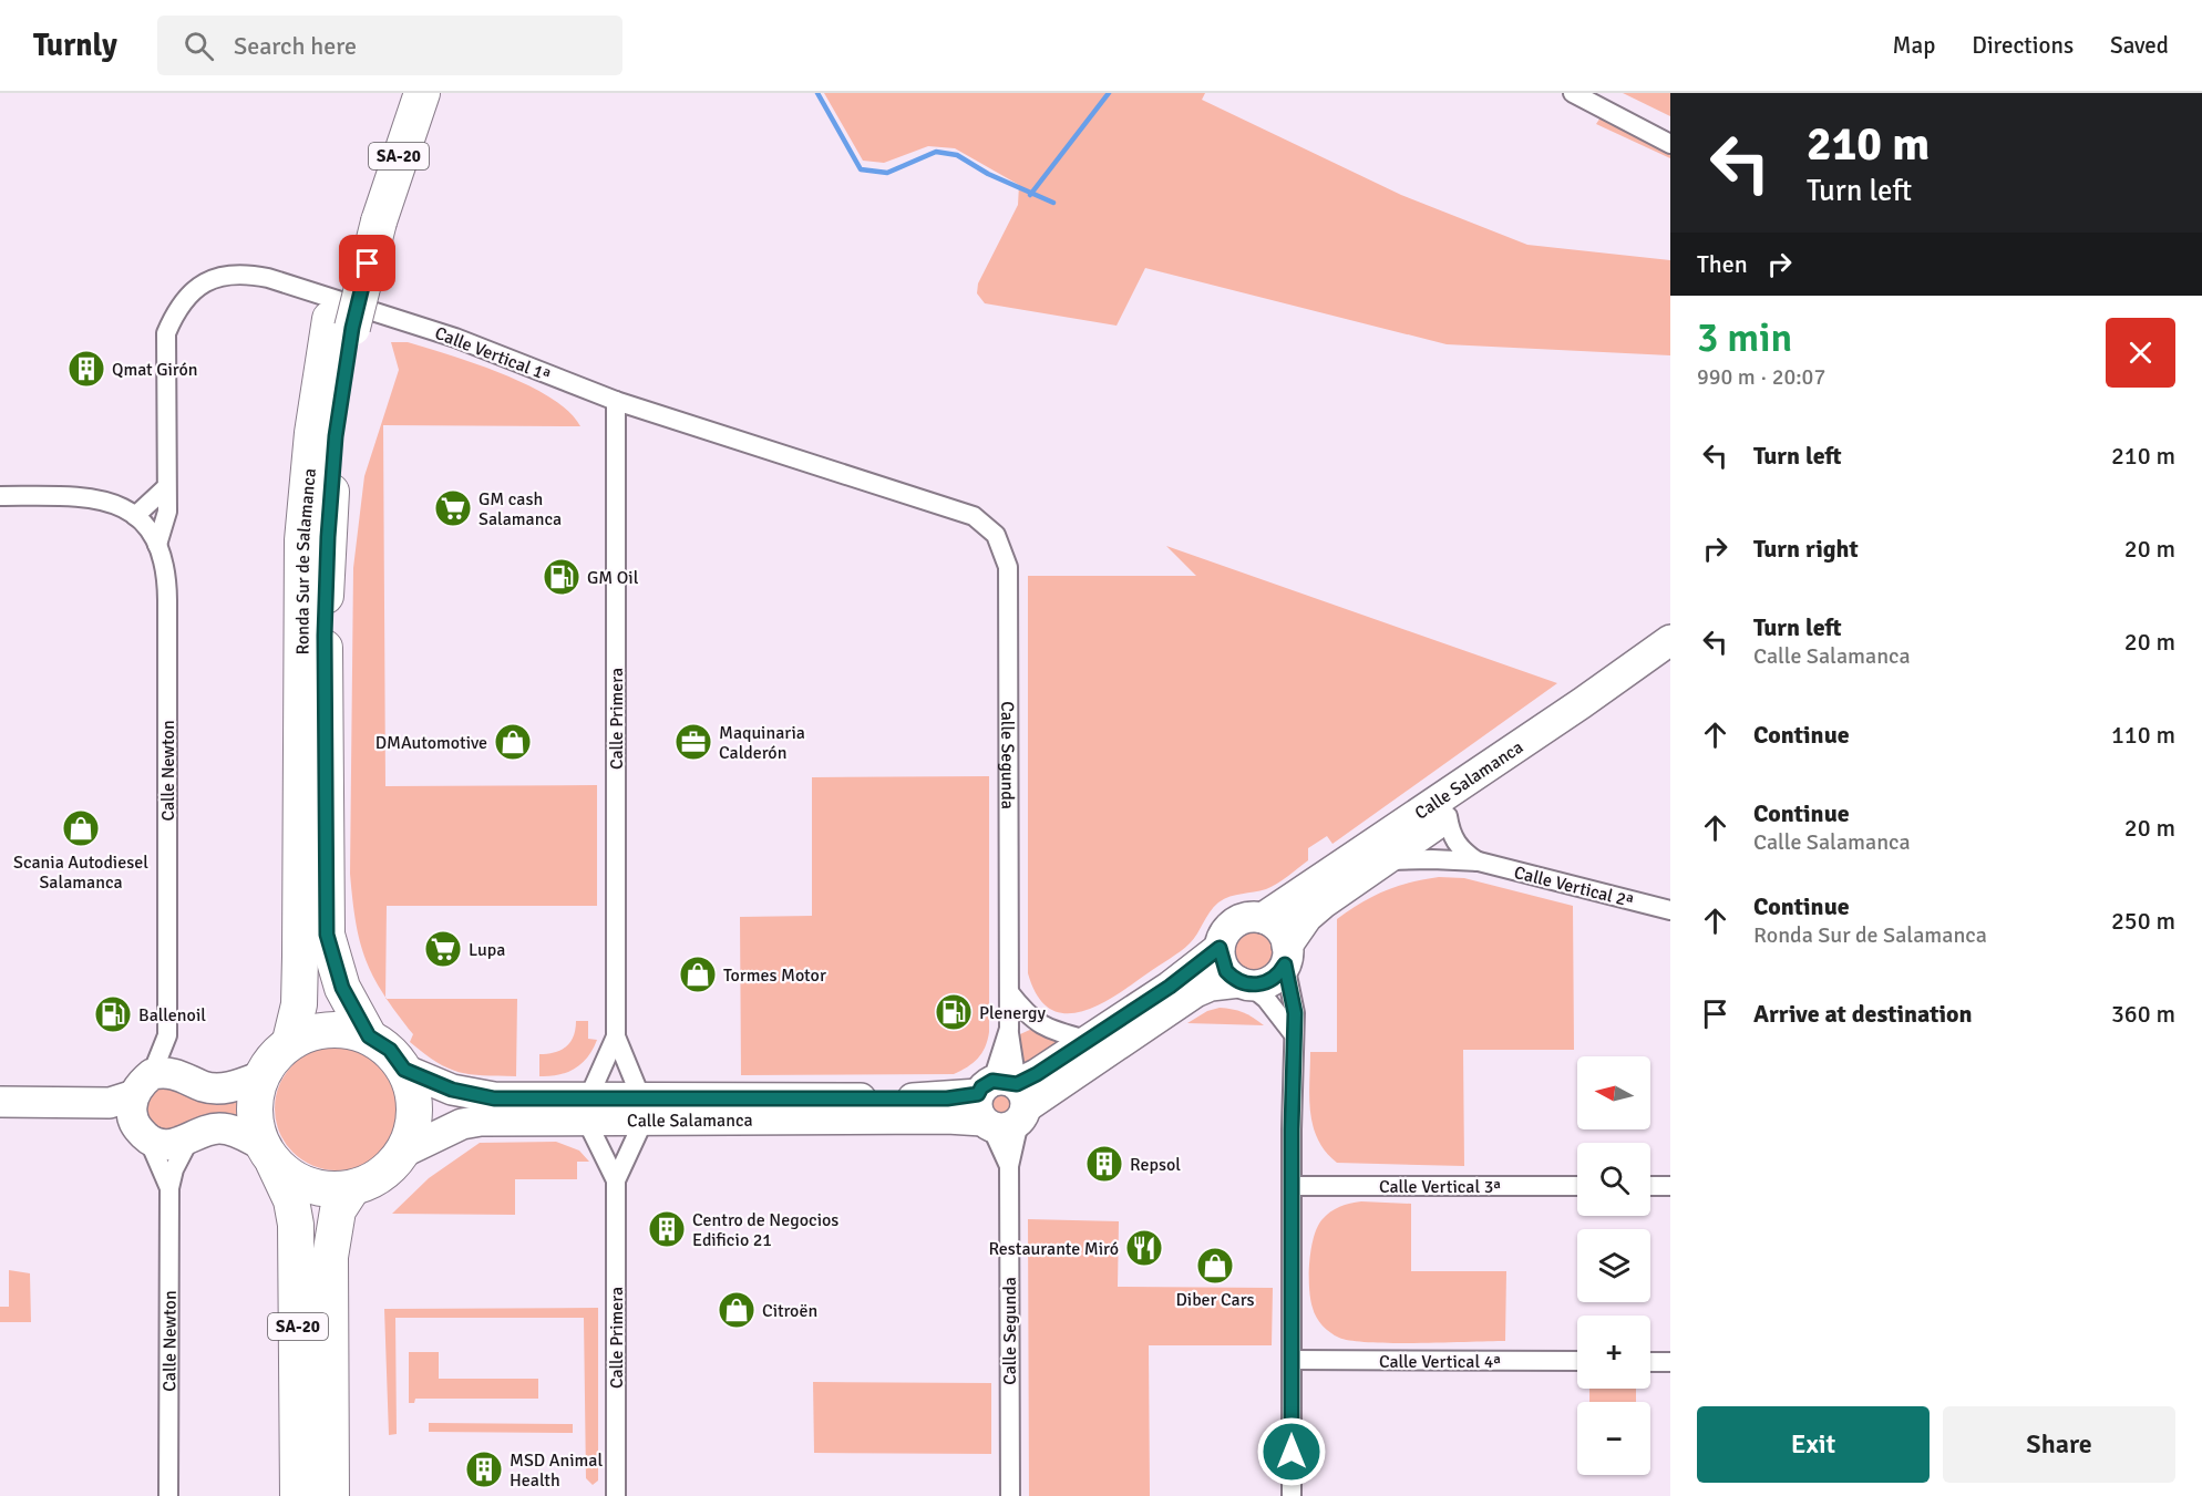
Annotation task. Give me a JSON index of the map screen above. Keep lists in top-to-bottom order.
{
  "streets": {
    "highway": ["SA-20", "Ronda Sur de Salamanca"],
    "main road": ["Calle Salamanca"],
    "street": [
      "Calle Vertical 1ª",
      "Calle Primera",
      "Calle Segunda",
      "Calle Newton",
      "Calle Vertical 2ª",
      "Calle Vertical 3ª",
      "Calle Vertical 4ª"
    ]
  },
  "crossings": [
    ["SA-20", "Ronda Sur de Salamanca"],
    ["SA-20", "Calle Salamanca"],
    ["Calle Vertical 1ª", "Calle Primera"],
    ["Calle Vertical 1ª", "Calle Segunda"],
    ["Calle Vertical 1ª", "Calle Newton"],
    ["Ronda Sur de Salamanca", "Calle Salamanca"],
    ["Calle Primera", "Calle Salamanca"],
    ["Calle Segunda", "Calle Salamanca"],
    ["Calle Salamanca", "Calle Vertical 2ª"]
  ],
  "places": {
    "building": [
      "Qmat Girón",
      "Repsol",
      "Centro de Negocios Edificio 21",
      "MSD Animal Health"
    ],
    "supermarket": ["GM cash Salamanca", "Lupa"],
    "fuel station": ["GM Oil", "Plenergy", "Ballenoil"],
    "shop": [
      "DMAutomotive",
      "Scania Autodiesel Salamanca",
      "Tormes Motor",
      "Diber Cars",
      "Citroën"
    ],
    "office": ["Maquinaria Calderón"],
    "restaurant": ["Restaurante Miró"]
  },
  "north": "left",
  "page": {
    "header": "Turnly",
    "search": "Search here",
    "nav": ["Map", "Directions", "Saved"],
    "turn": ["210 m", "Turn left"],
    "then": "Then",
    "heading": ["3 min", "990 m · 20:07"],
    "list": [
      {
        "name": "Turn left",
        "value": "210 m"
      },
      {
        "name": "Turn right",
        "value": "20 m"
      },
      {
        "name": "Turn left",
        "note": "Calle Salamanca",
        "value": "20 m"
      },
      {
        "name": "Continue",
        "value": "110 m"
      },
      {
        "name": "Continue",
        "note": "Calle Salamanca",
        "value": "20 m"
      },
      {
        "name": "Continue",
        "note": "Ronda Sur de Salamanca",
        "value": "250 m"
      },
      {
        "name": "Arrive at destination",
        "value": "360 m"
      }
    ],
    "map_buttons": ["+", "−"],
    "buttons": ["Exit", "Share"]
  }
}
